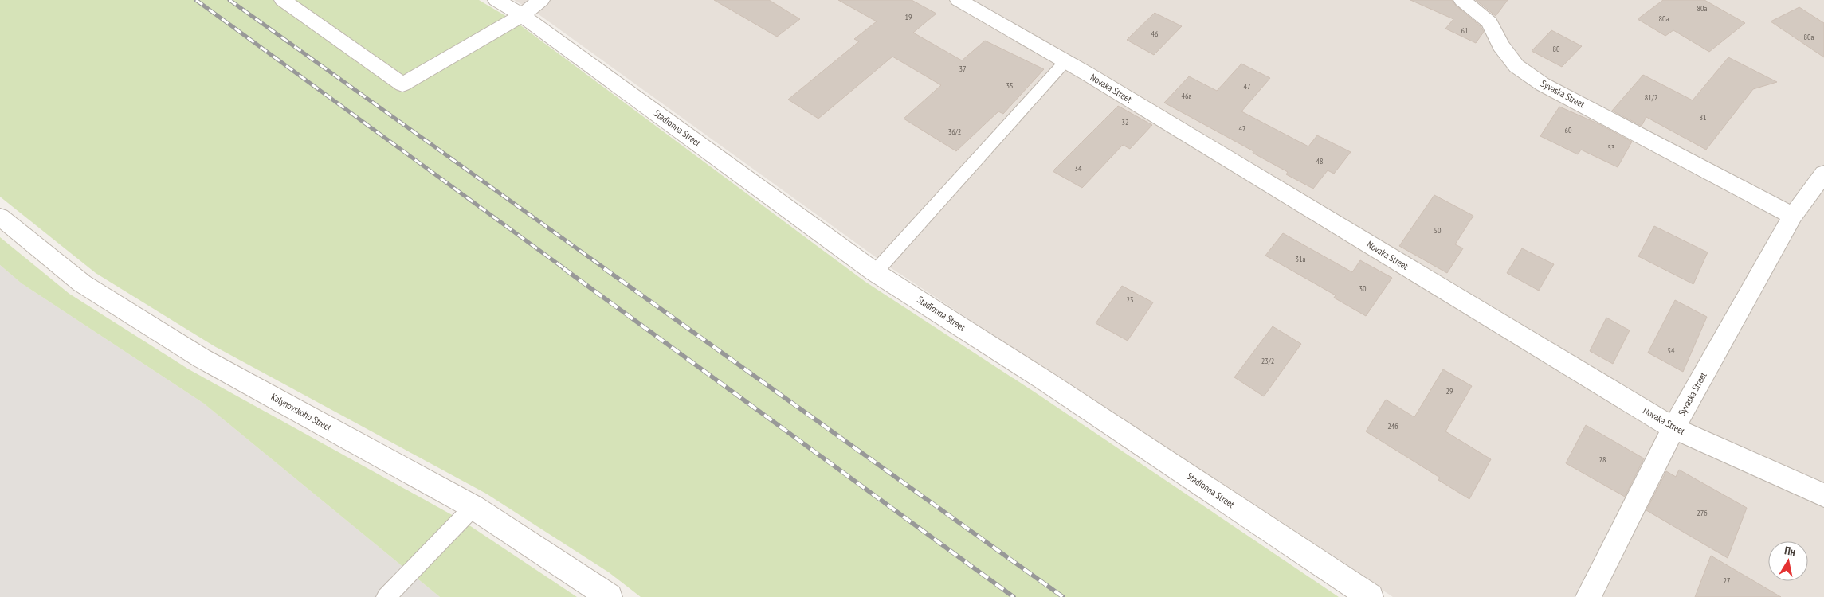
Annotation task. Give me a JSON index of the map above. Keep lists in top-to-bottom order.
{
  "streets": {
    "street": [
      "Novaka Street",
      "Syvaska Street",
      "Stadionna Street",
      "Kalynovskoho Street"
    ]
  },
  "crossings": [
    ["Novaka Street", "Syvaska Street"]
  ],
  "house_numbers": [
    "80а",
    "19",
    "80а",
    "61",
    "46",
    "80а",
    "80",
    "37",
    "35",
    "47",
    "46а",
    "81/2",
    "81",
    "32",
    "47",
    "60",
    "36/2",
    "53",
    "48",
    "34",
    "50",
    "31а",
    "30",
    "23",
    "54",
    "23/2",
    "29",
    "24б",
    "28",
    "27б",
    "27"
  ],
  "north": "top"
}
